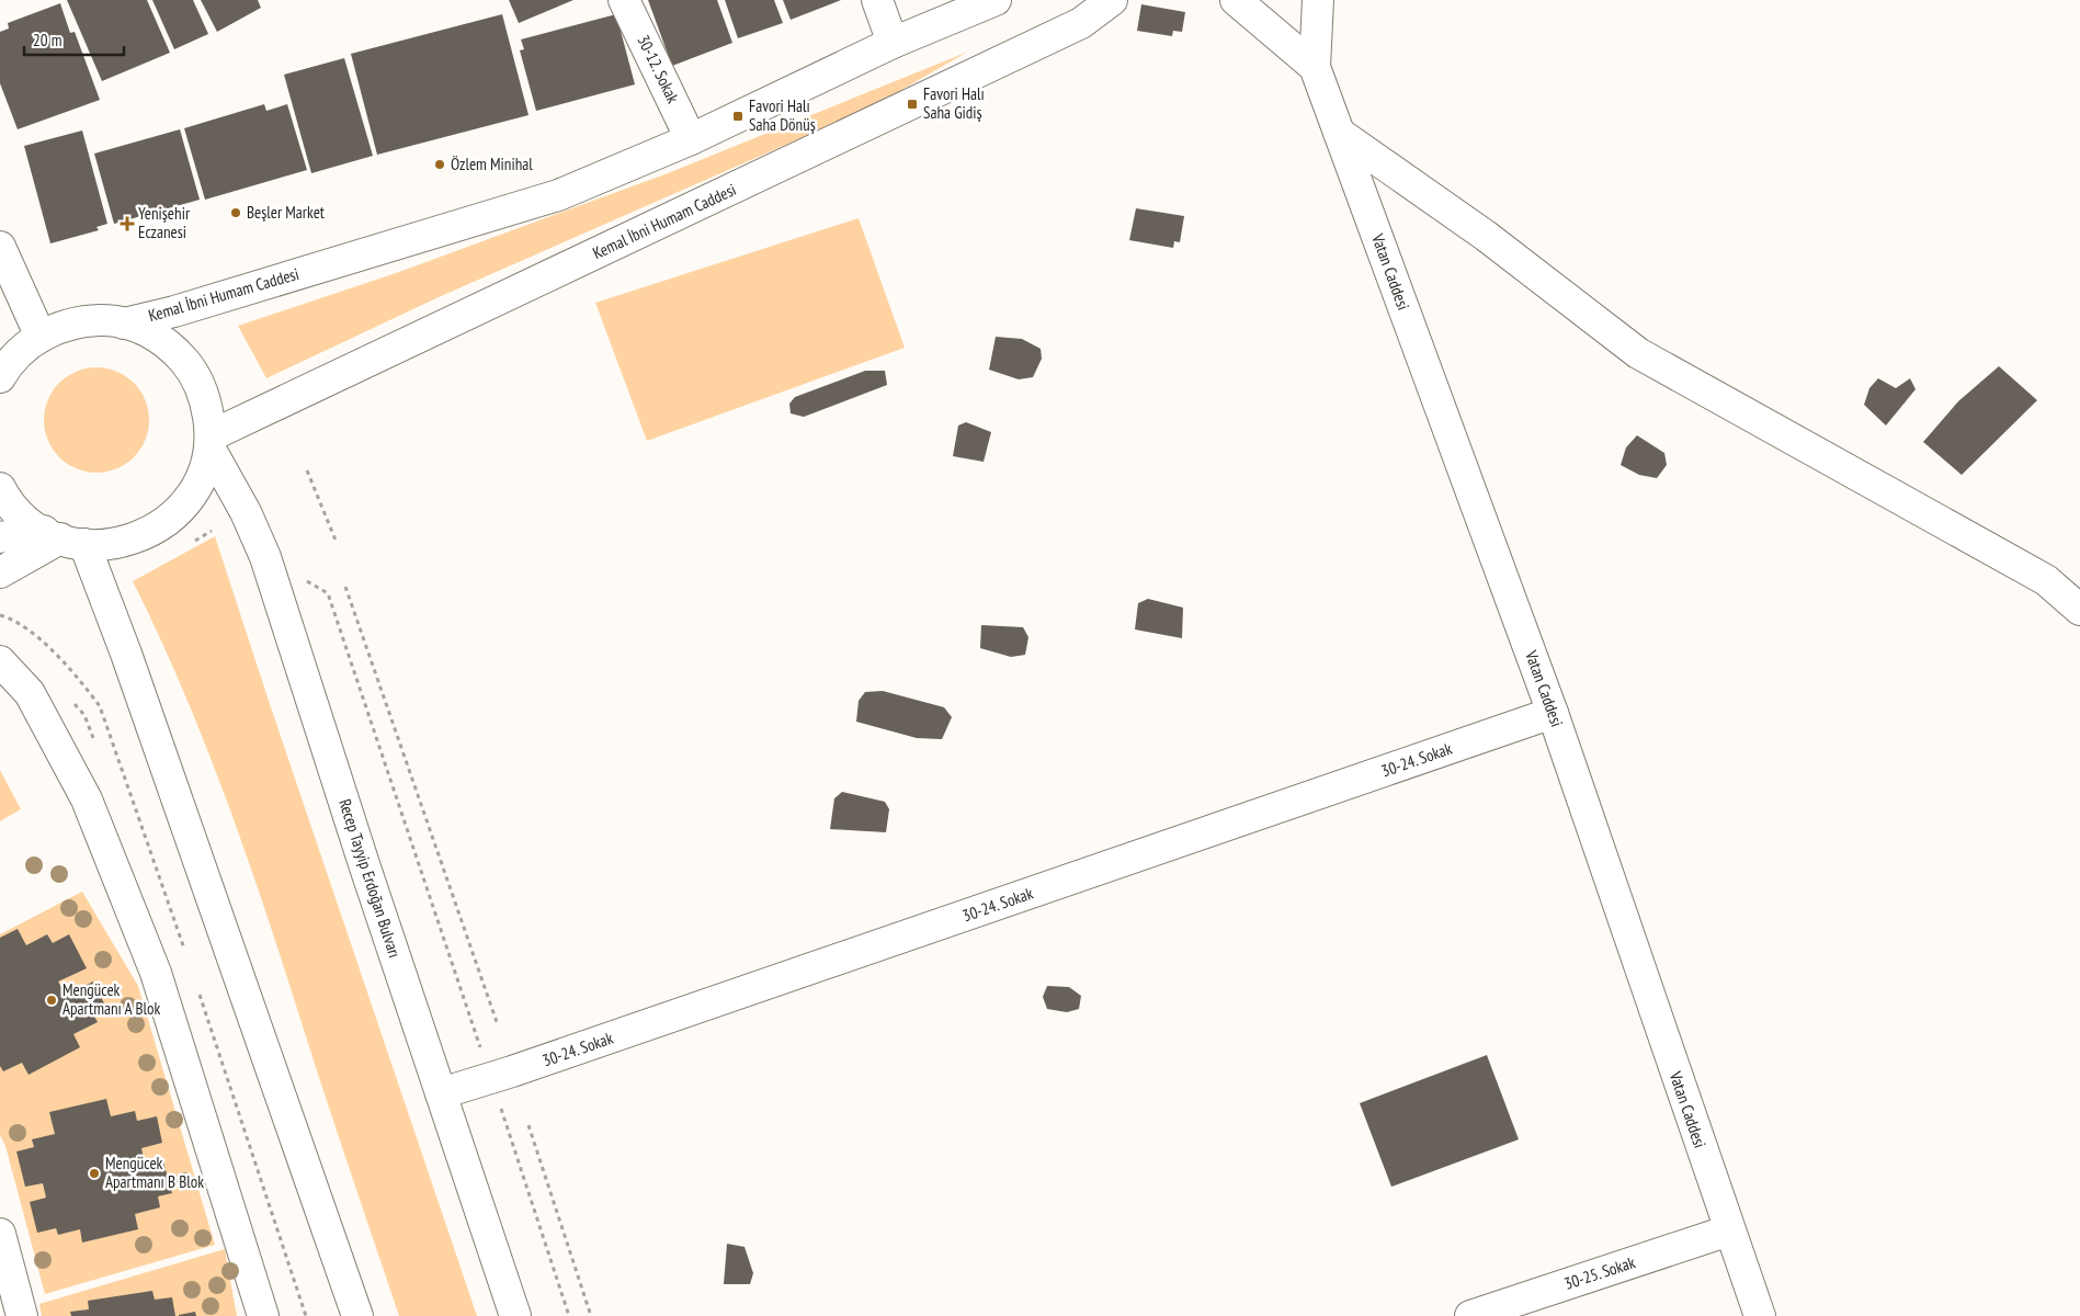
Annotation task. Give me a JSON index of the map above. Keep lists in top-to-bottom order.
{
  "streets": {
    "street": [
      "30-12. Sokak",
      "Kemal İbni Humam Caddesi",
      "Vatan Caddesi",
      "30-24. Sokak",
      "Recep Tayyip Erdoğan Bulvarı",
      "30-25. Sokak"
    ]
  },
  "crossings": [
    ["30-12. Sokak", "Kemal İbni Humam Caddesi"],
    ["Kemal İbni Humam Caddesi", "Recep Tayyip Erdoğan Bulvarı"],
    ["Vatan Caddesi", "30-24. Sokak"],
    ["Vatan Caddesi", "30-25. Sokak"],
    ["30-24. Sokak", "Recep Tayyip Erdoğan Bulvarı"]
  ],
  "places": {
    "transit": ["Favori Halı Saha Gidiş", "Favori Halı Saha Dönüş"],
    "other": [
      "Özlem Minihal",
      "Beşler Market",
      "Mengücek Apartmanı A Blok",
      "Mengücek Apartmanı B Blok"
    ],
    "health": ["Yenişehir Eczanesi"]
  },
  "scale_bar": "20 m"
}
